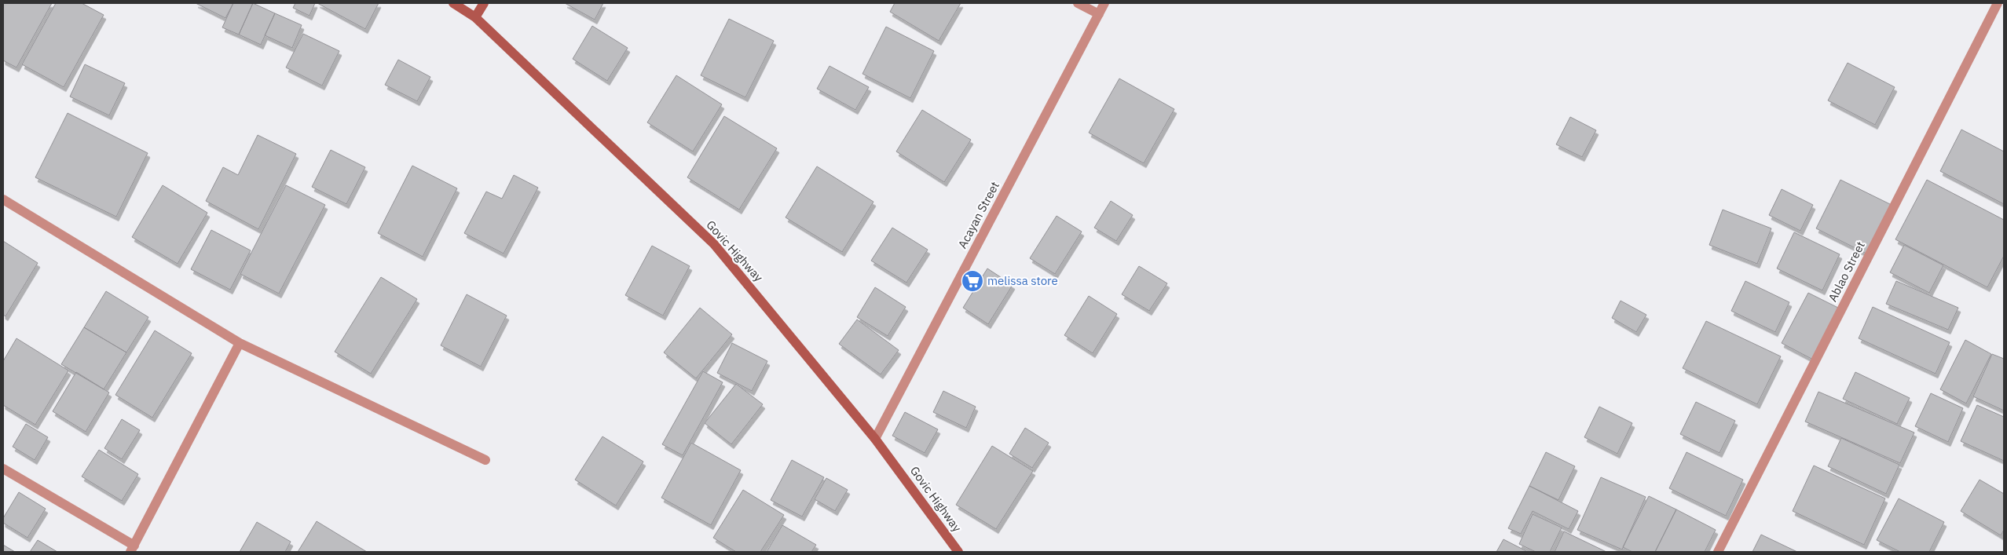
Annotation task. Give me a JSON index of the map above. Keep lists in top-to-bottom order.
{
  "streets": {
    "main road": ["Govic Highway"],
    "street": ["Acayan Street", "Ablao Street"]
  },
  "crossings": [
    ["Acayan Street", "Govic Highway"]
  ],
  "places": {
    "supermarket": ["melissa store"]
  }
}
